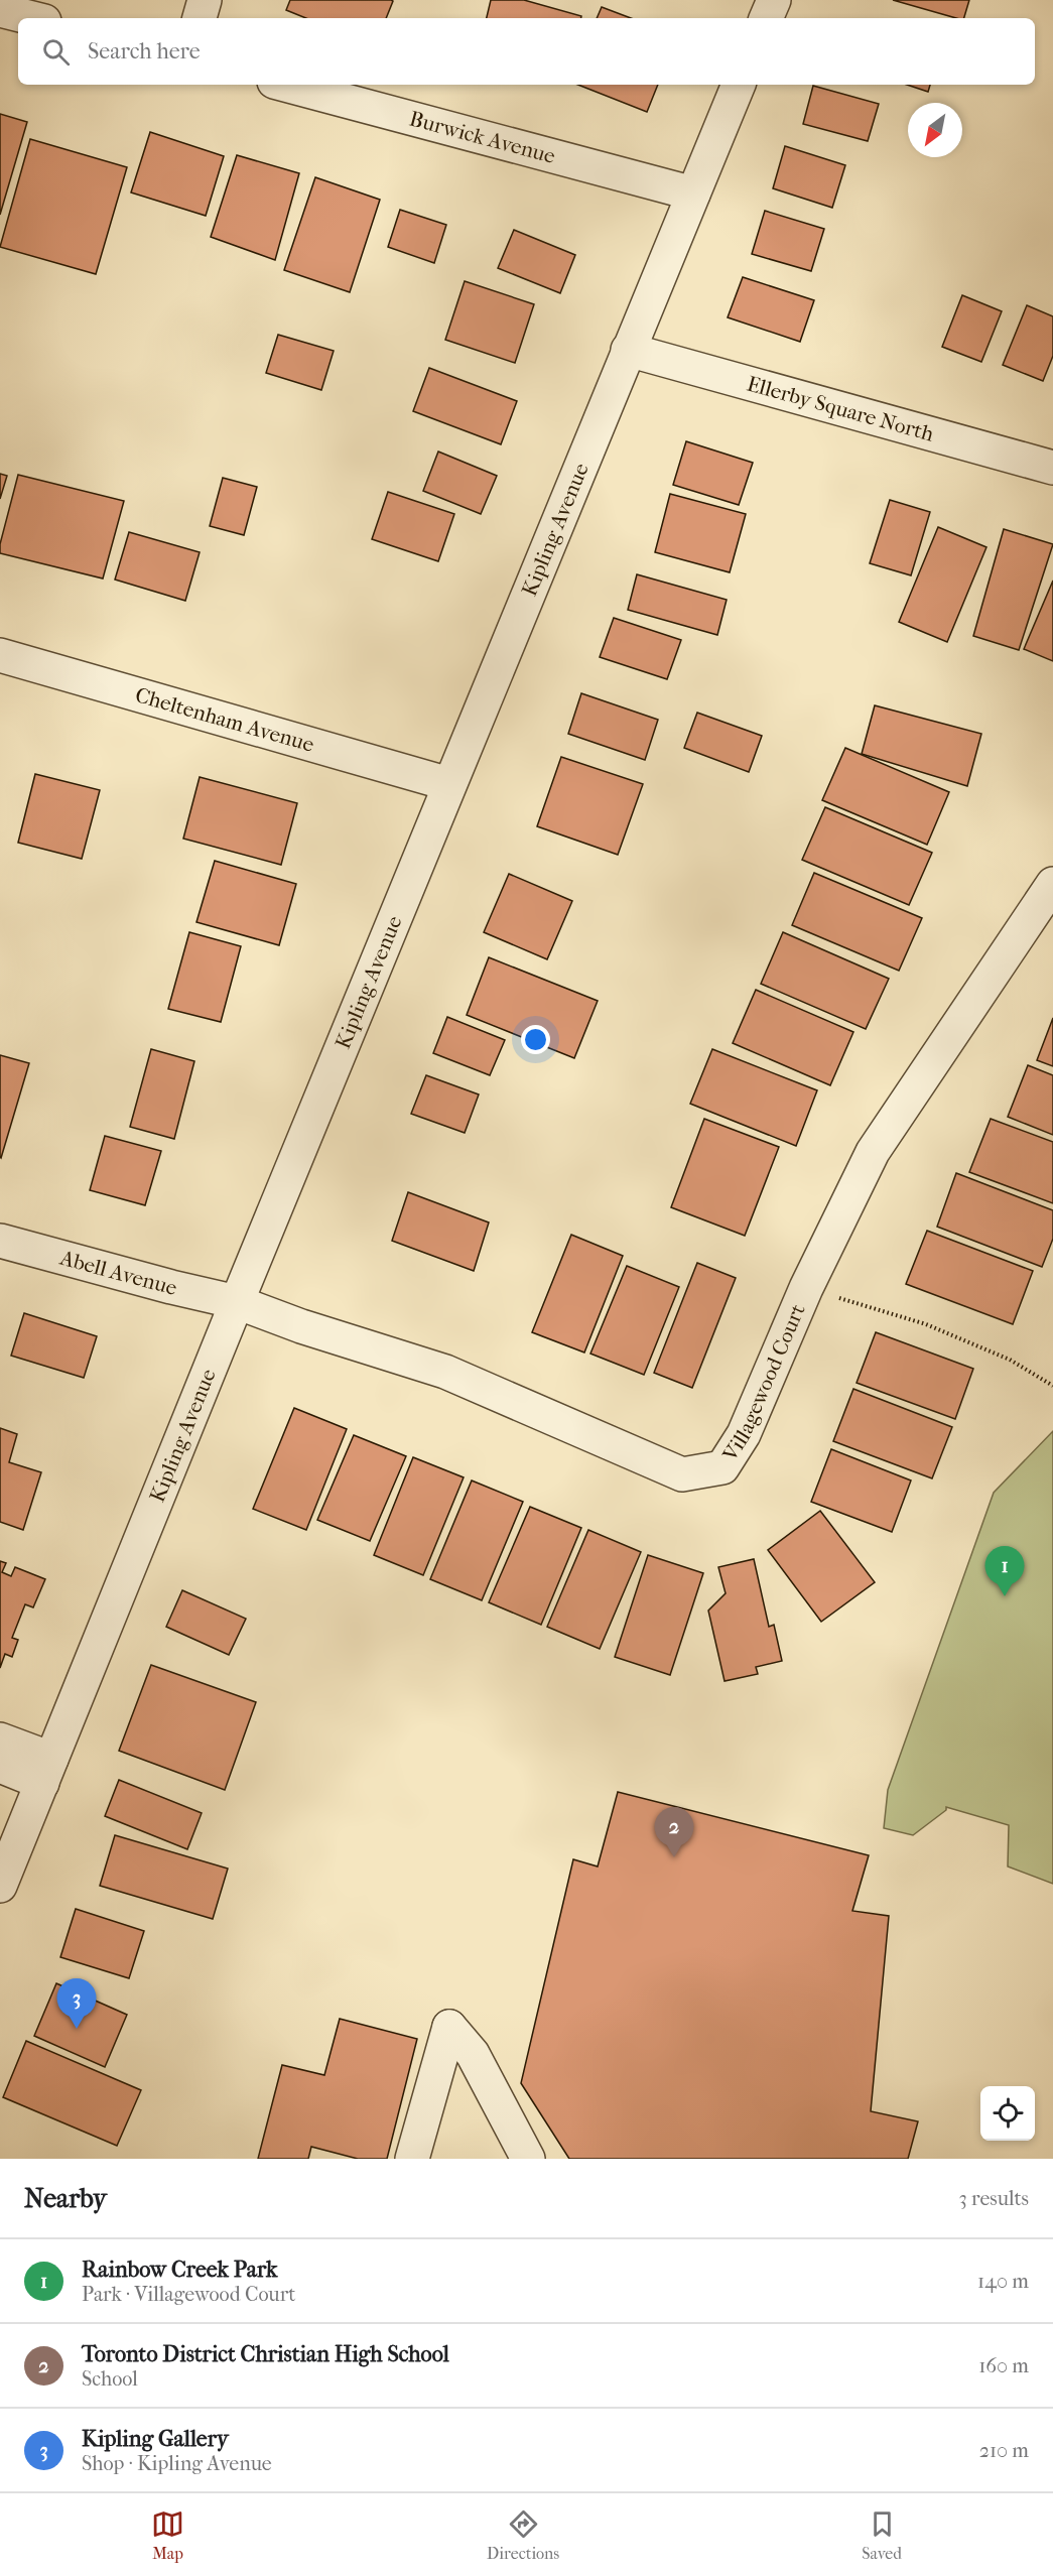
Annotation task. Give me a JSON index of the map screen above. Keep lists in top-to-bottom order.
{
  "streets": {
    "street": [
      "Burwick Avenue",
      "Ellerby Square North",
      "Kipling Avenue",
      "Cheltenham Avenue",
      "Abell Avenue",
      "Villagewood Court"
    ]
  },
  "crossings": [
    ["Burwick Avenue", "Kipling Avenue"],
    ["Ellerby Square North", "Kipling Avenue"],
    ["Kipling Avenue", "Cheltenham Avenue"],
    ["Kipling Avenue", "Abell Avenue"],
    ["Kipling Avenue", "Villagewood Court"],
    ["Abell Avenue", "Villagewood Court"]
  ],
  "north": "bottom left",
  "page": {
    "search": "Search here",
    "pins": ["1", "2", "3"],
    "heading": ["Nearby", "3 results"],
    "list": [
      {
        "mark": "1",
        "name": "Rainbow Creek Park",
        "note": "Park · Villagewood Court",
        "value": "140 m"
      },
      {
        "mark": "2",
        "name": "Toronto District Christian High School",
        "note": "School",
        "value": "160 m"
      },
      {
        "mark": "3",
        "name": "Kipling Gallery",
        "note": "Shop · Kipling Avenue",
        "value": "210 m"
      }
    ],
    "nav": ["Map", "Directions", "Saved"]
  }
}
